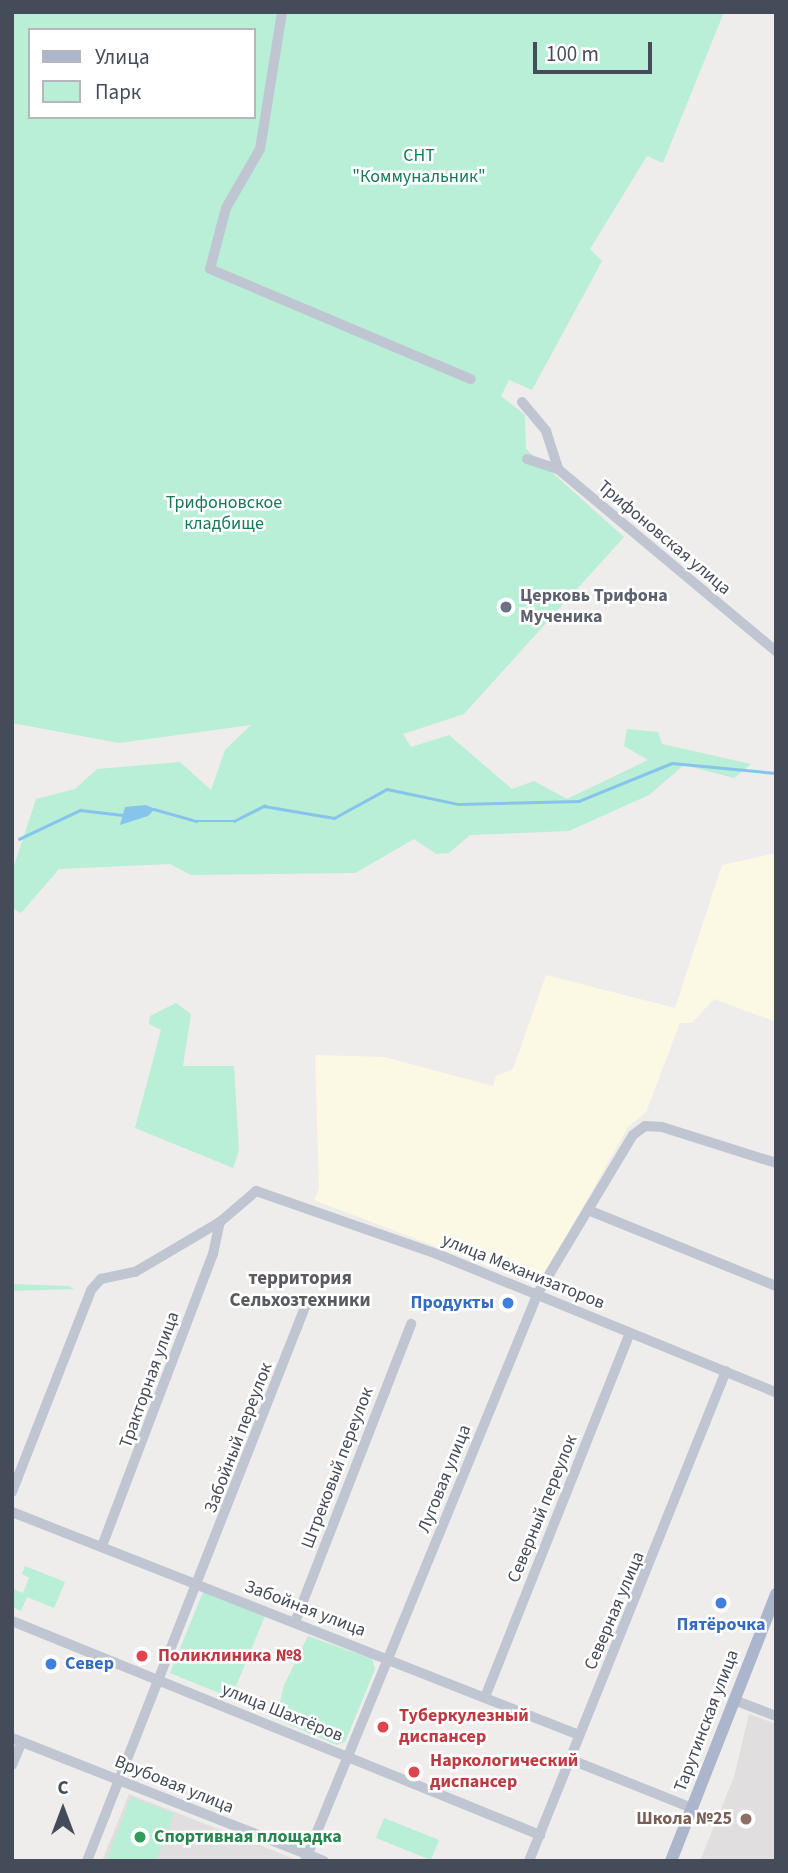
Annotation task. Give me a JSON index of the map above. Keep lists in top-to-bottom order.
{
  "streets": {
    "main road": ["Тарутинская улица"],
    "street": [
      "Трифоновская улица",
      "улица Механизаторов",
      "Тракторная улица",
      "Забойный переулок",
      "Штрековый переулок",
      "Луговая улица",
      "Северный переулок",
      "Забойная улица",
      "Северная улица",
      "улица Шахтёров",
      "Врубовая улица"
    ]
  },
  "crossings": [
    ["улица Механизаторов", "Тракторная улица"],
    ["улица Механизаторов", "Луговая улица"],
    ["улица Механизаторов", "Северный переулок"],
    ["улица Механизаторов", "Северная улица"],
    ["Тракторная улица", "Забойная улица"],
    ["Забойный переулок", "Забойная улица"],
    ["Забойный переулок", "улица Шахтёров"],
    ["Забойный переулок", "Врубовая улица"],
    ["Штрековый переулок", "Забойная улица"],
    ["Луговая улица", "Забойная улица"],
    ["Луговая улица", "улица Шахтёров"],
    ["Луговая улица", "Врубовая улица"],
    ["Северный переулок", "Забойная улица"],
    ["Забойная улица", "Северная улица"],
    ["Северная улица", "улица Шахтёров"]
  ],
  "districts": ["территория Сельхозтехники"],
  "parks": ["СНТ \"Коммунальник\"", "Трифоновское кладбище"],
  "places": [
    "Церковь Трифона Мученика",
    "Продукты",
    "Пятёрочка",
    "Поликлиника №8",
    "Север",
    "Туберкулезный диспансер",
    "Наркологический диспансер",
    "Школа №25",
    "Спортивная площадка"
  ],
  "legend": ["Улица", "Парк"],
  "scale_bar": "100 m",
  "north": "top"
}
